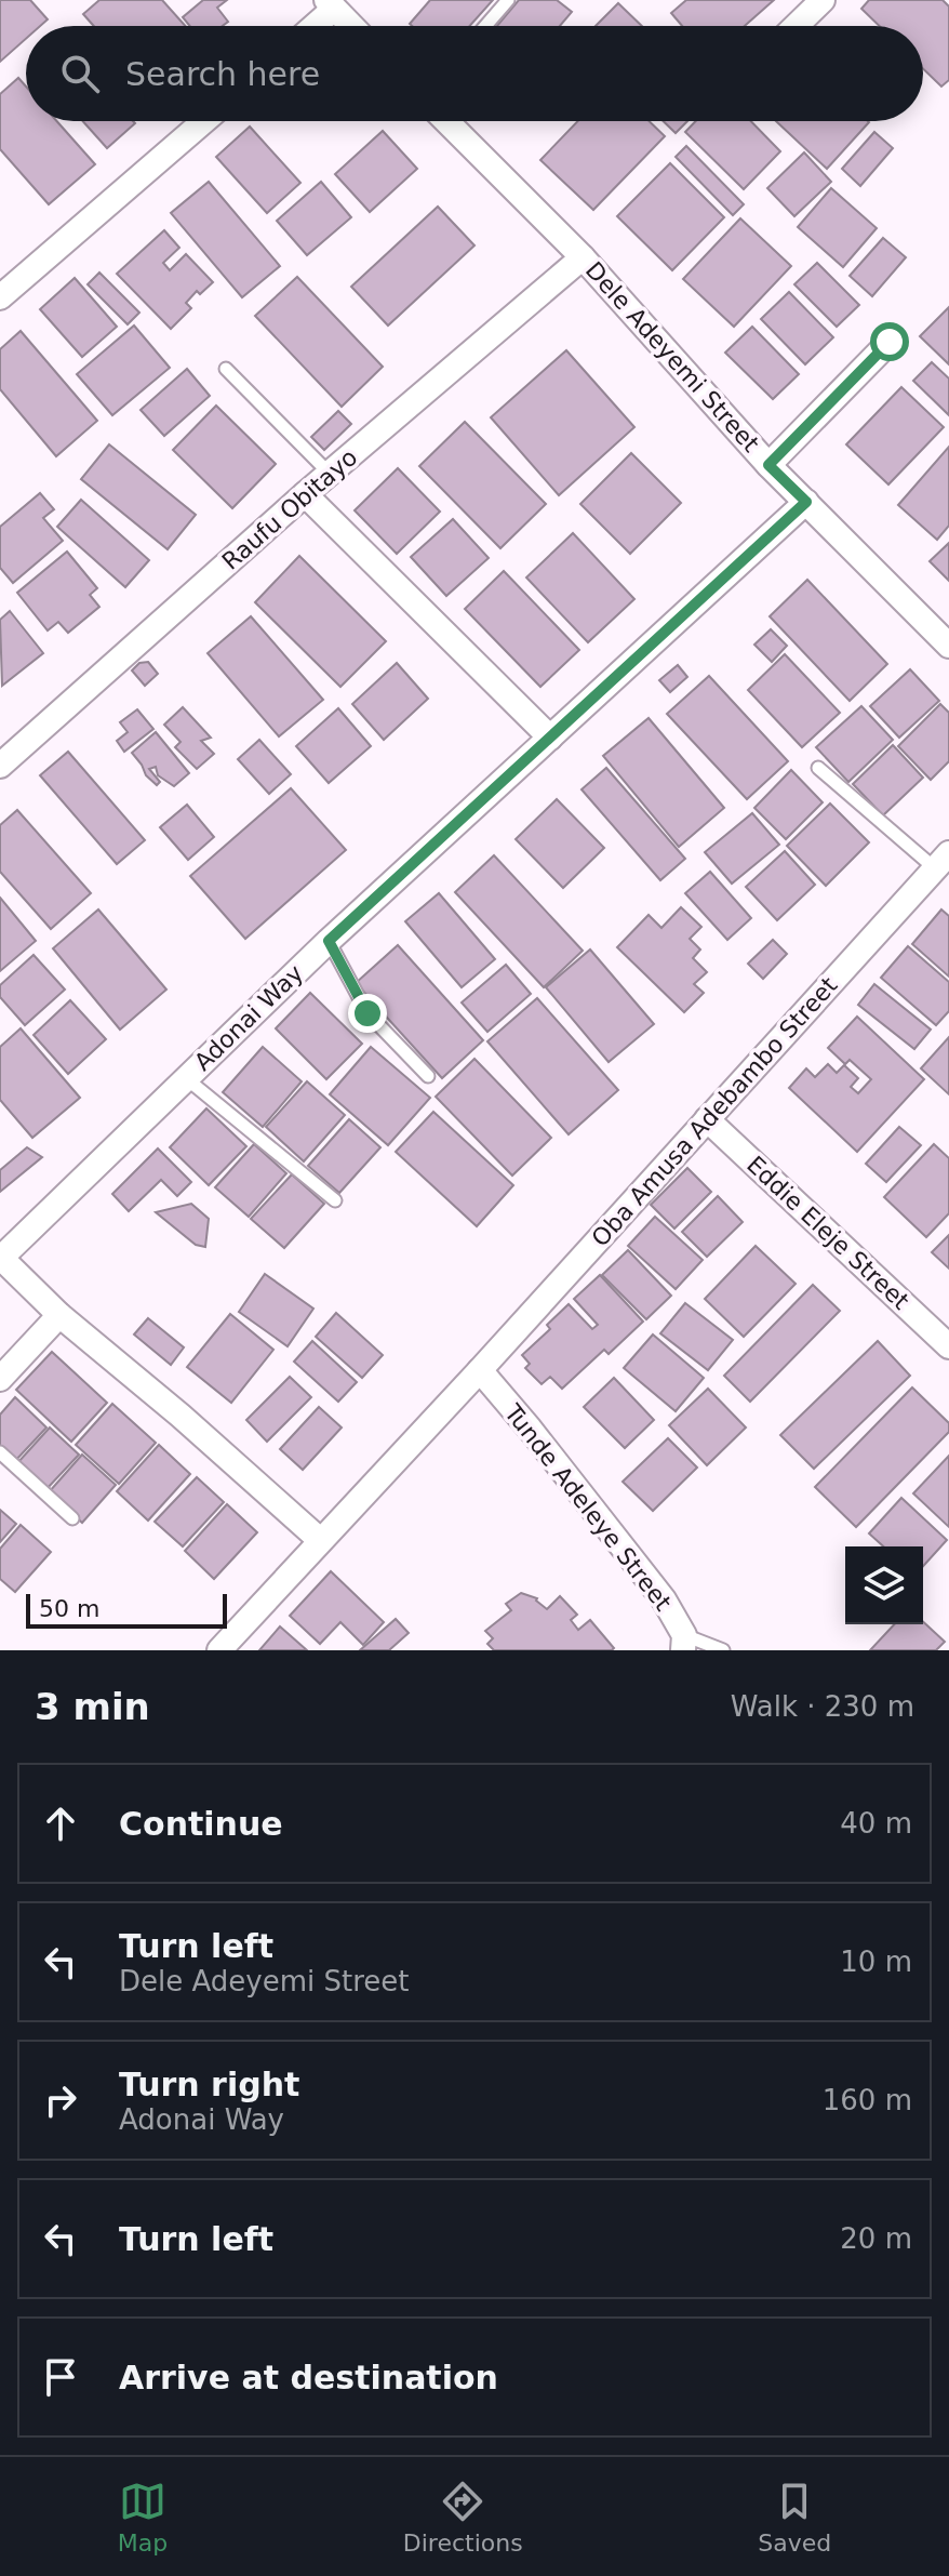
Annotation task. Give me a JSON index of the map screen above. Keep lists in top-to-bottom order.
{
  "streets": {
    "street": [
      "Dele Adeyemi Street",
      "Raufu Obitayo",
      "Adonai Way",
      "Oba Amusa Adebambo Street",
      "Eddie Eleje Street",
      "Tunde Adeleye Street"
    ]
  },
  "crossings": [
    ["Dele Adeyemi Street", "Raufu Obitayo"],
    ["Dele Adeyemi Street", "Adonai Way"],
    ["Oba Amusa Adebambo Street", "Eddie Eleje Street"],
    ["Oba Amusa Adebambo Street", "Tunde Adeleye Street"]
  ],
  "scale_bar": "50 m",
  "page": {
    "search": "Search here",
    "scale": "50 m",
    "heading": ["3 min", "Walk · 230 m"],
    "list": [
      ["Continue", "40 m"],
      ["Turn left", "Dele Adeyemi Street", "10 m"],
      ["Turn right", "Adonai Way", "160 m"],
      ["Turn left", "20 m"],
      "Arrive at destination"
    ],
    "nav": ["Map", "Directions", "Saved"]
  }
}
